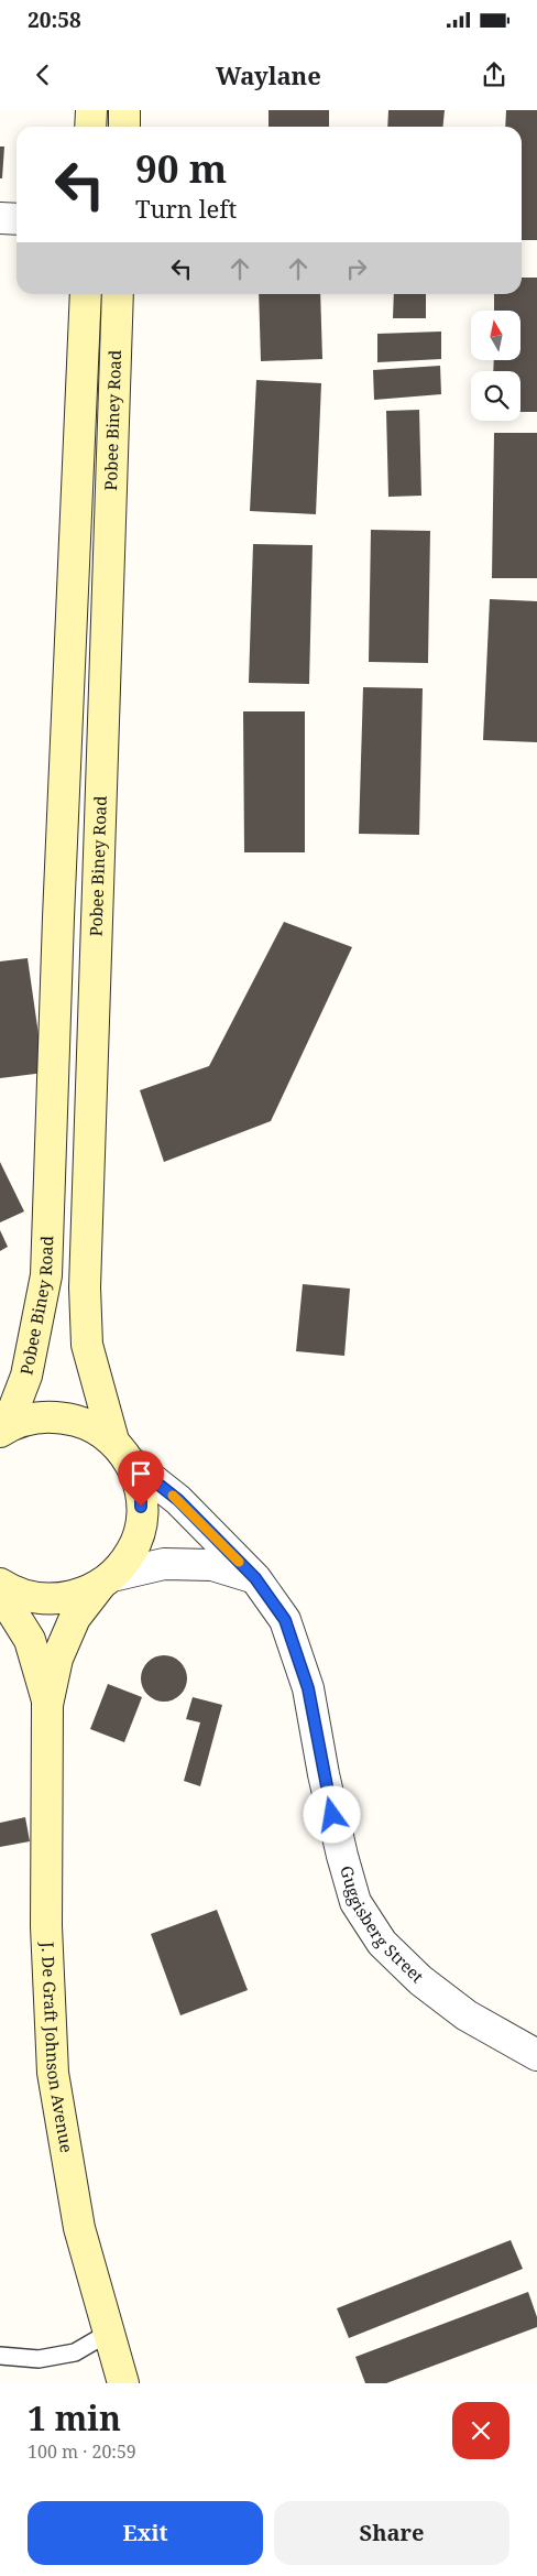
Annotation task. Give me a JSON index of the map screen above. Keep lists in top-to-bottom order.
{
  "streets": {
    "street": ["Pobee Biney Road", "Guggisberg Street", "J. De Graft Johnson Avenue"]
  },
  "crossings": [
    ["Pobee Biney Road", "Guggisberg Street"],
    ["Pobee Biney Road", "J. De Graft Johnson Avenue"]
  ],
  "north": "top",
  "page": {
    "status": "20:58",
    "header": "Waylane",
    "turn": ["90 m", "Turn left"],
    "heading": ["1 min", "100 m · 20:59"],
    "buttons": ["Exit", "Share"]
  }
}
